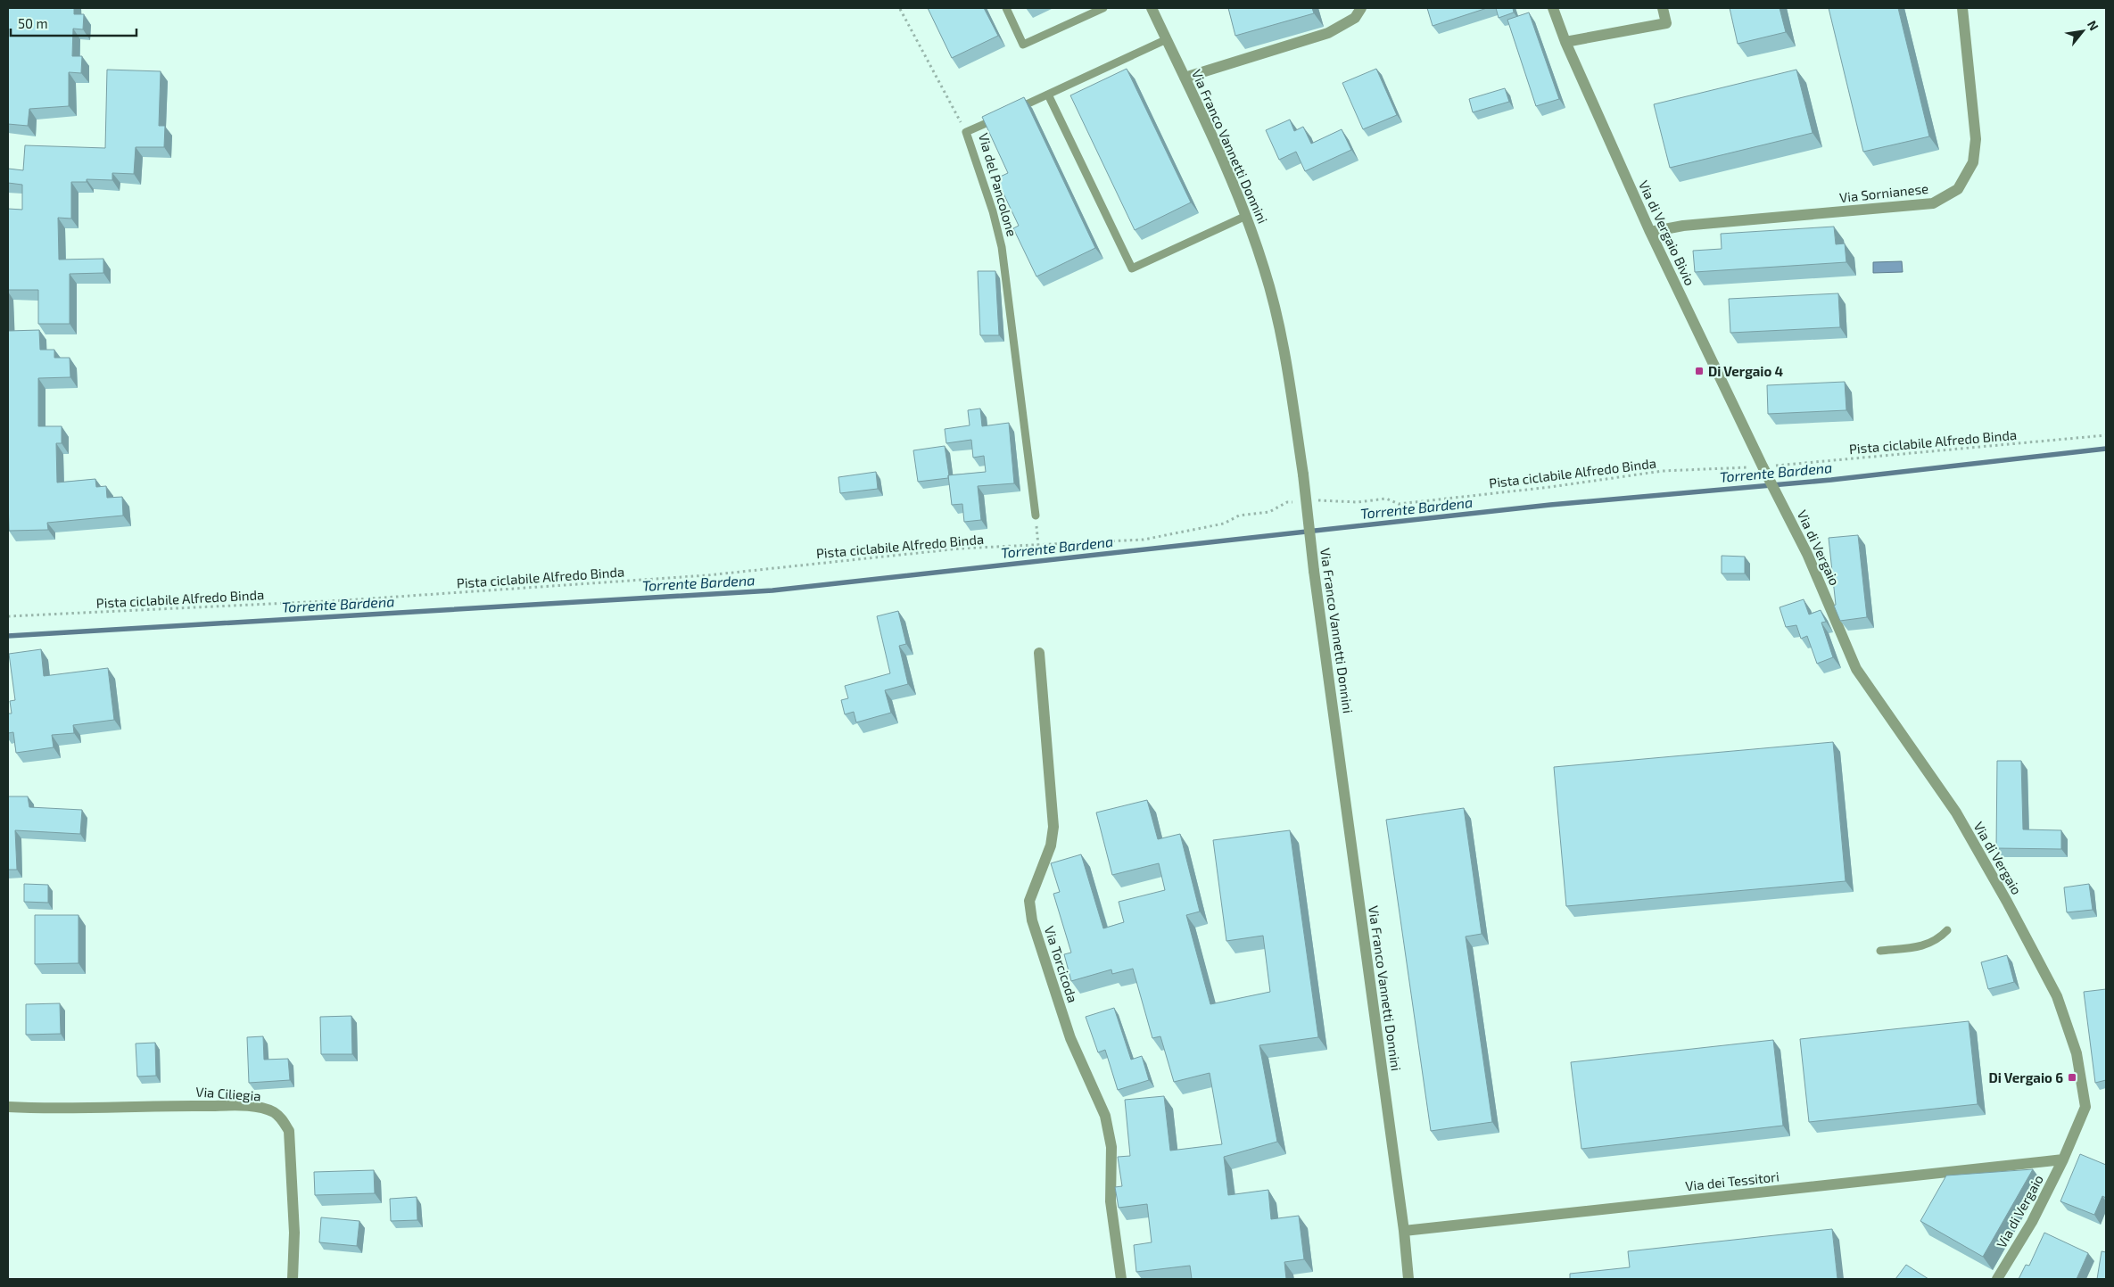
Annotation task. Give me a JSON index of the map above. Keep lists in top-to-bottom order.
{
  "streets": {
    "street": [
      "Via Franco Vannetti Donnini",
      "Via Sornianese",
      "Via di Vergaio Bivio",
      "Via di Vergaio",
      "Via Torcicoda",
      "Via Ciliegia",
      "Via dei Tessitori"
    ],
    "lane": ["Via del Pancolone"],
    "path": ["Pista ciclabile Alfredo Binda"]
  },
  "crossings": [
    ["Via Franco Vannetti Donnini", "Via del Pancolone"],
    ["Via Franco Vannetti Donnini", "Via dei Tessitori"],
    ["Via Sornianese", "Via di Vergaio Bivio"],
    ["Via di Vergaio Bivio", "Pista ciclabile Alfredo Binda"],
    ["Via di Vergaio Bivio", "Via di Vergaio"],
    ["Pista ciclabile Alfredo Binda", "Via di Vergaio"],
    ["Via di Vergaio", "Via dei Tessitori"]
  ],
  "water": ["Torrente Bardena"],
  "places": {
    "transit": ["Di Vergaio 4", "Di Vergaio 6"]
  },
  "scale_bar": "50 m",
  "north": "top right"
}
